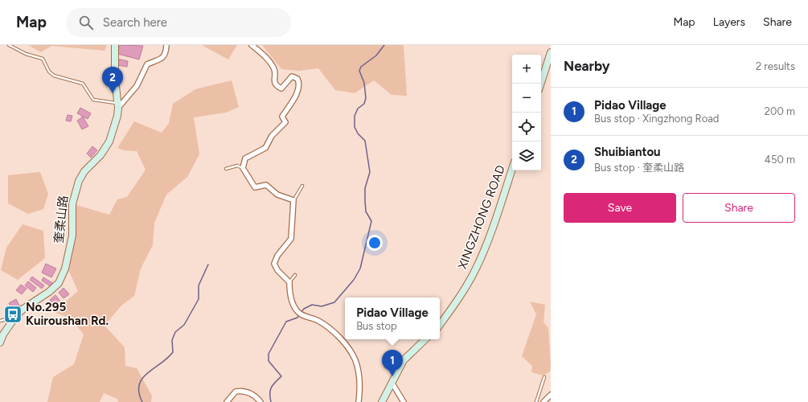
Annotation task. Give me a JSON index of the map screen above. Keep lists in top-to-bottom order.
{
  "streets": {
    "street": ["XINGZHONG ROAD", "奎柔山路"]
  },
  "places": {
    "bus stop": ["No.295 Kuiroushan Rd."]
  },
  "page": {
    "header": "Map",
    "search": "Search here",
    "nav": ["Map", "Layers", "Share"],
    "heading": ["Nearby", "2 results"],
    "map_buttons": ["+", "−"],
    "pins": ["2", "1"],
    "list": [
      {
        "mark": "1",
        "name": "Pidao Village",
        "note": "Bus stop · Xingzhong Road",
        "value": "200 m"
      },
      {
        "mark": "2",
        "name": "Shuibiantou",
        "note": "Bus stop · 奎柔山路",
        "value": "450 m"
      }
    ],
    "buttons": ["Save", "Share"],
    "popup": ["Pidao Village", "Bus stop"]
  }
}
